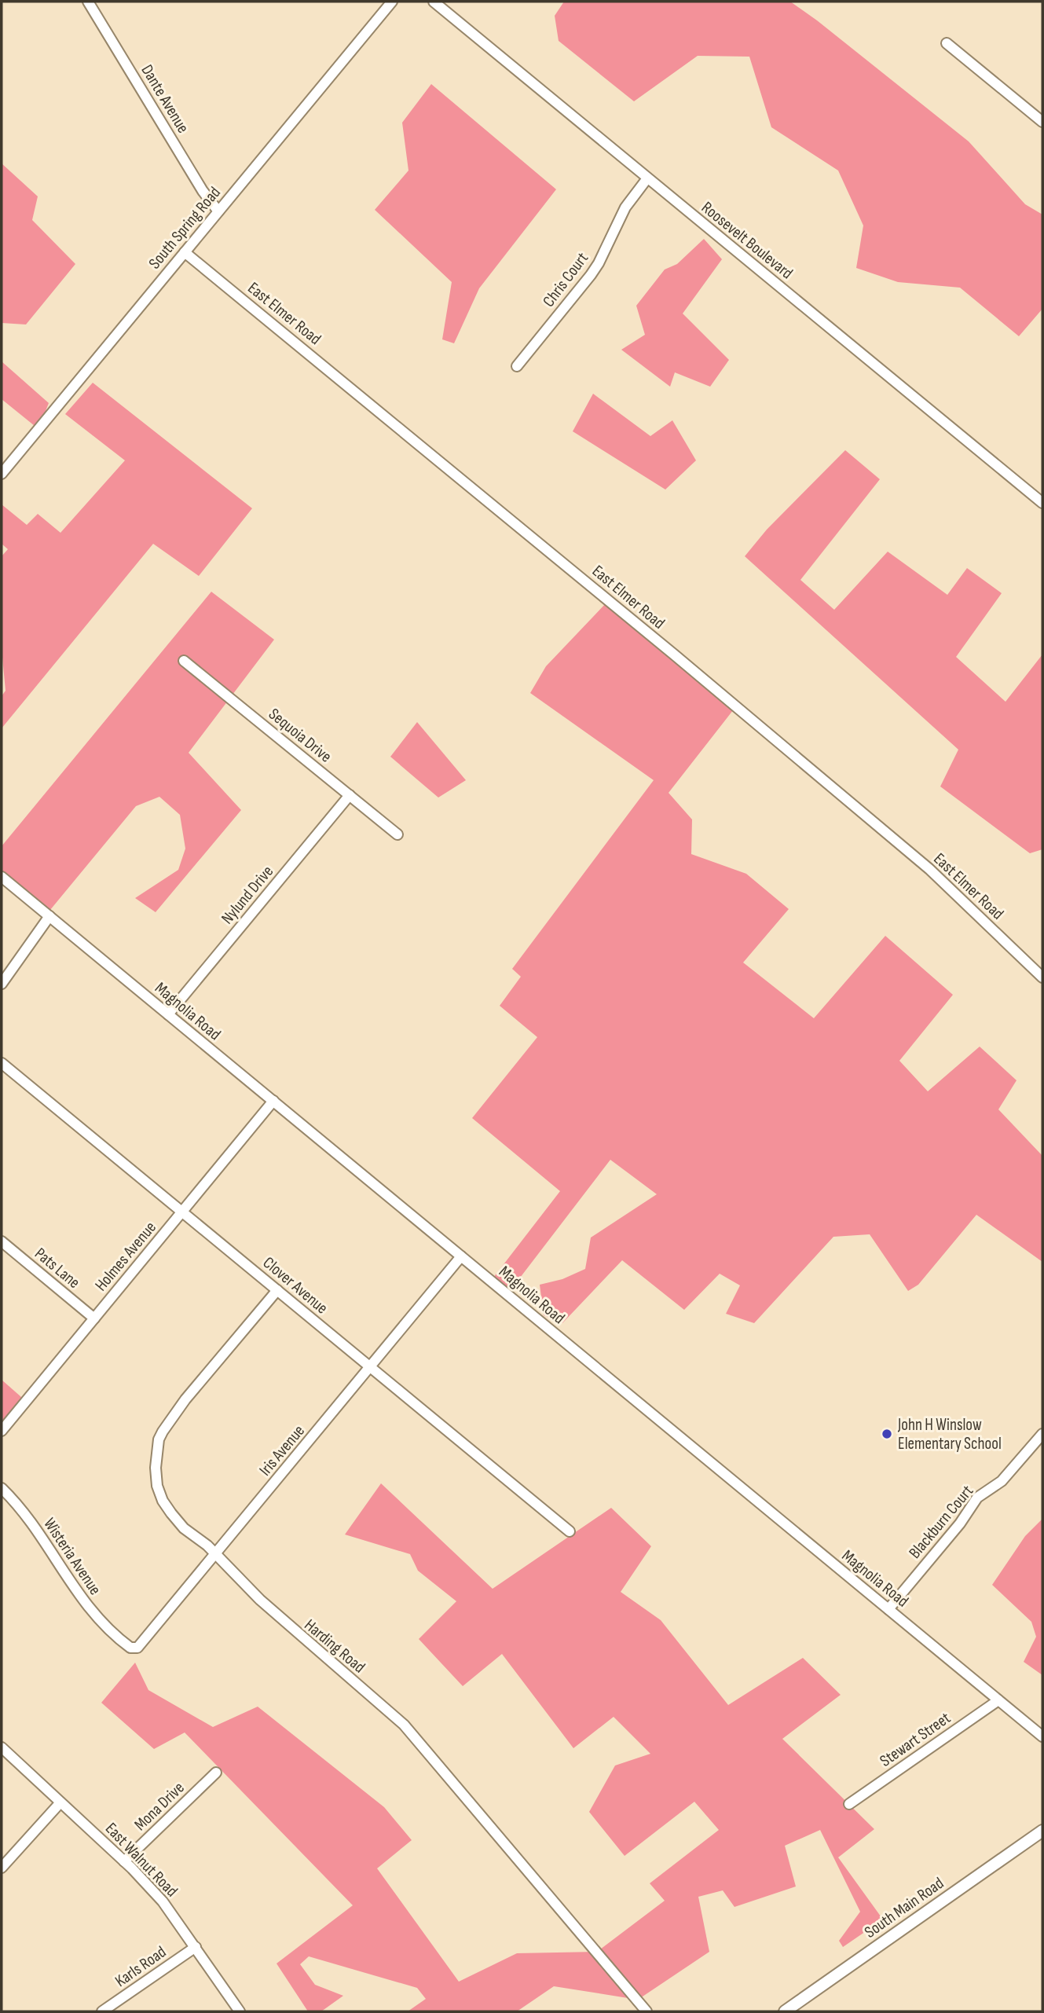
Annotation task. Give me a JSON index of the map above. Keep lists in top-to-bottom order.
{
  "streets": {
    "main road": ["South Main Road"],
    "street": [
      "Dante Avenue",
      "South Spring Road",
      "Roosevelt Boulevard",
      "Chris Court",
      "East Elmer Road",
      "Sequoia Drive",
      "Nylund Drive",
      "Magnolia Road",
      "Holmes Avenue",
      "Pats Lane",
      "Clover Avenue",
      "Iris Avenue",
      "Blackburn Court",
      "Wisteria Avenue",
      "Harding Road",
      "Stewart Street",
      "Mona Drive",
      "East Walnut Road",
      "Karls Road"
    ]
  },
  "crossings": [
    ["Dante Avenue", "South Spring Road"],
    ["South Spring Road", "East Elmer Road"],
    ["Roosevelt Boulevard", "Chris Court"],
    ["Sequoia Drive", "Nylund Drive"],
    ["Nylund Drive", "Magnolia Road"],
    ["Magnolia Road", "Holmes Avenue"],
    ["Magnolia Road", "Iris Avenue"],
    ["Magnolia Road", "Blackburn Court"],
    ["Magnolia Road", "Stewart Street"],
    ["Holmes Avenue", "Pats Lane"],
    ["Holmes Avenue", "Clover Avenue"],
    ["Clover Avenue", "Iris Avenue"],
    ["Clover Avenue", "Harding Road"],
    ["Iris Avenue", "Wisteria Avenue"],
    ["Iris Avenue", "Harding Road"],
    ["Mona Drive", "East Walnut Road"],
    ["East Walnut Road", "Karls Road"]
  ],
  "places": ["John H Winslow Elementary School"]
}
